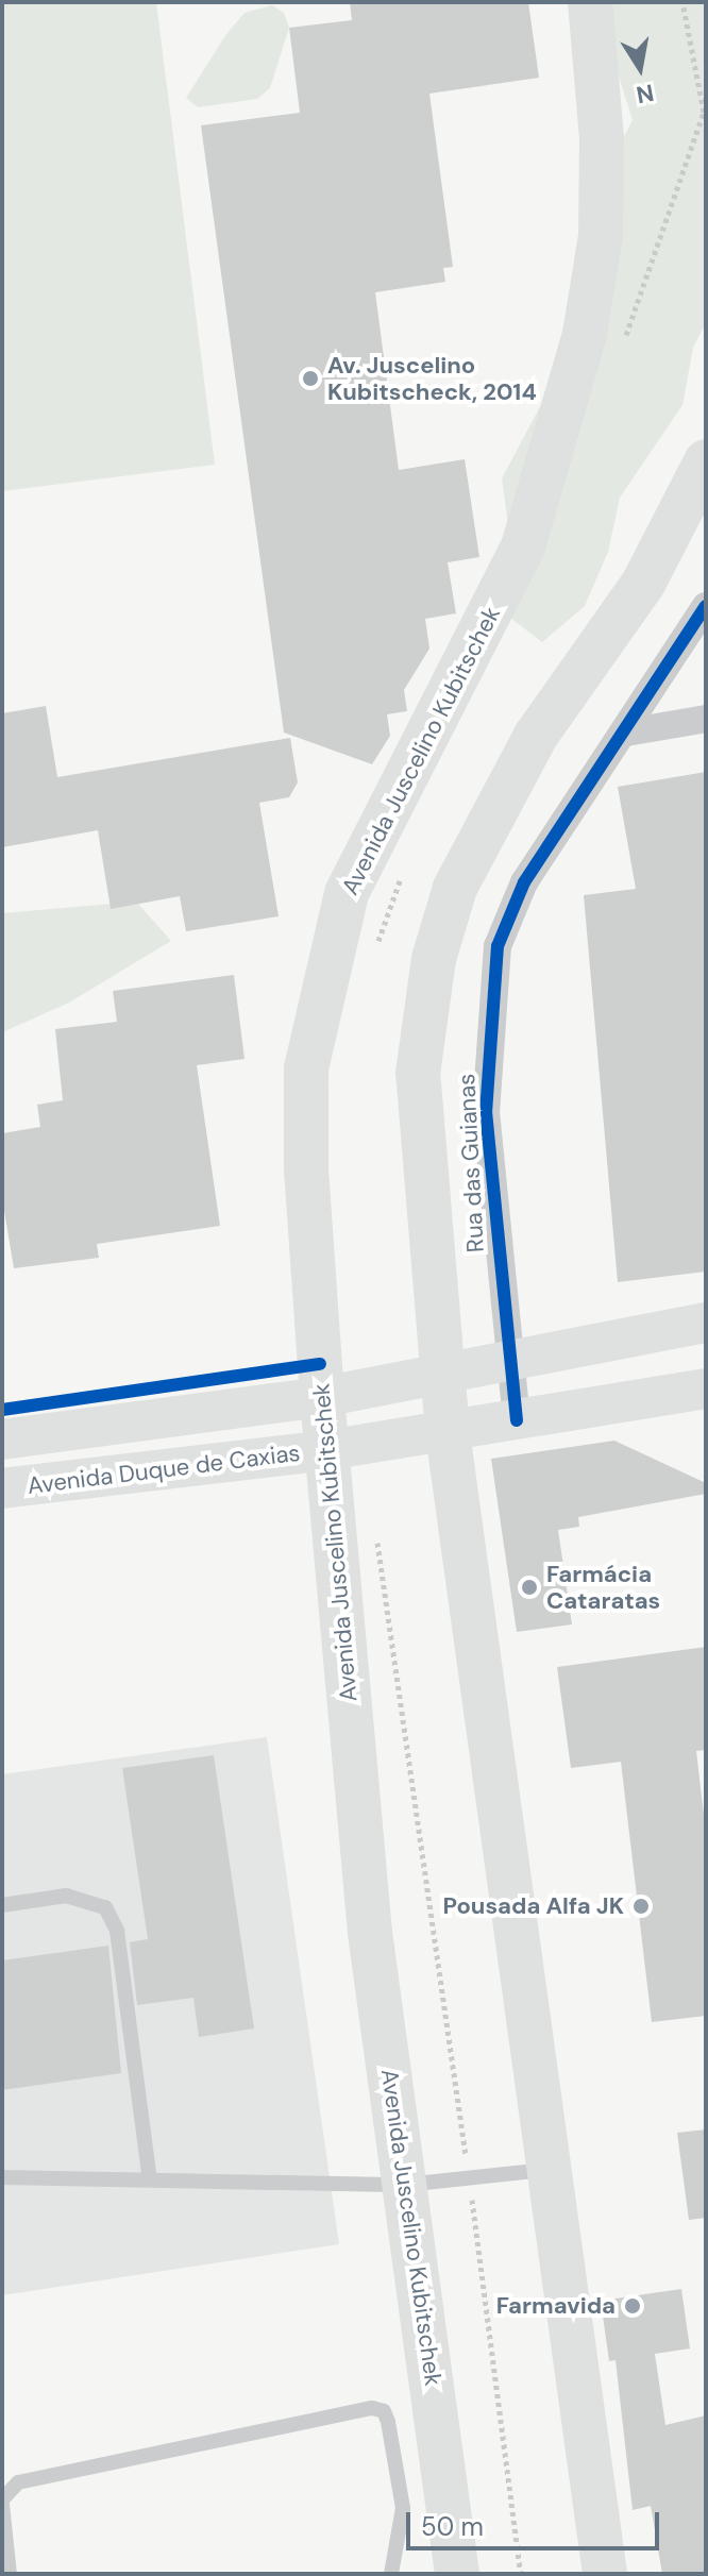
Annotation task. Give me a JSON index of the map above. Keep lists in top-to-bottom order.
{
  "streets": {
    "main road": ["Avenida Juscelino Kubitschek", "Avenida Duque de Caxias"],
    "street": ["Rua das Guianas"]
  },
  "crossings": [
    ["Avenida Juscelino Kubitschek", "Avenida Duque de Caxias"],
    ["Rua das Guianas", "Avenida Duque de Caxias"]
  ],
  "places": [
    "Av. Juscelino Kubitscheck, 2014",
    "Farmácia Cataratas",
    "Pousada Alfa JK",
    "Farmavida"
  ],
  "scale_bar": "50 m",
  "north": "bottom"
}
